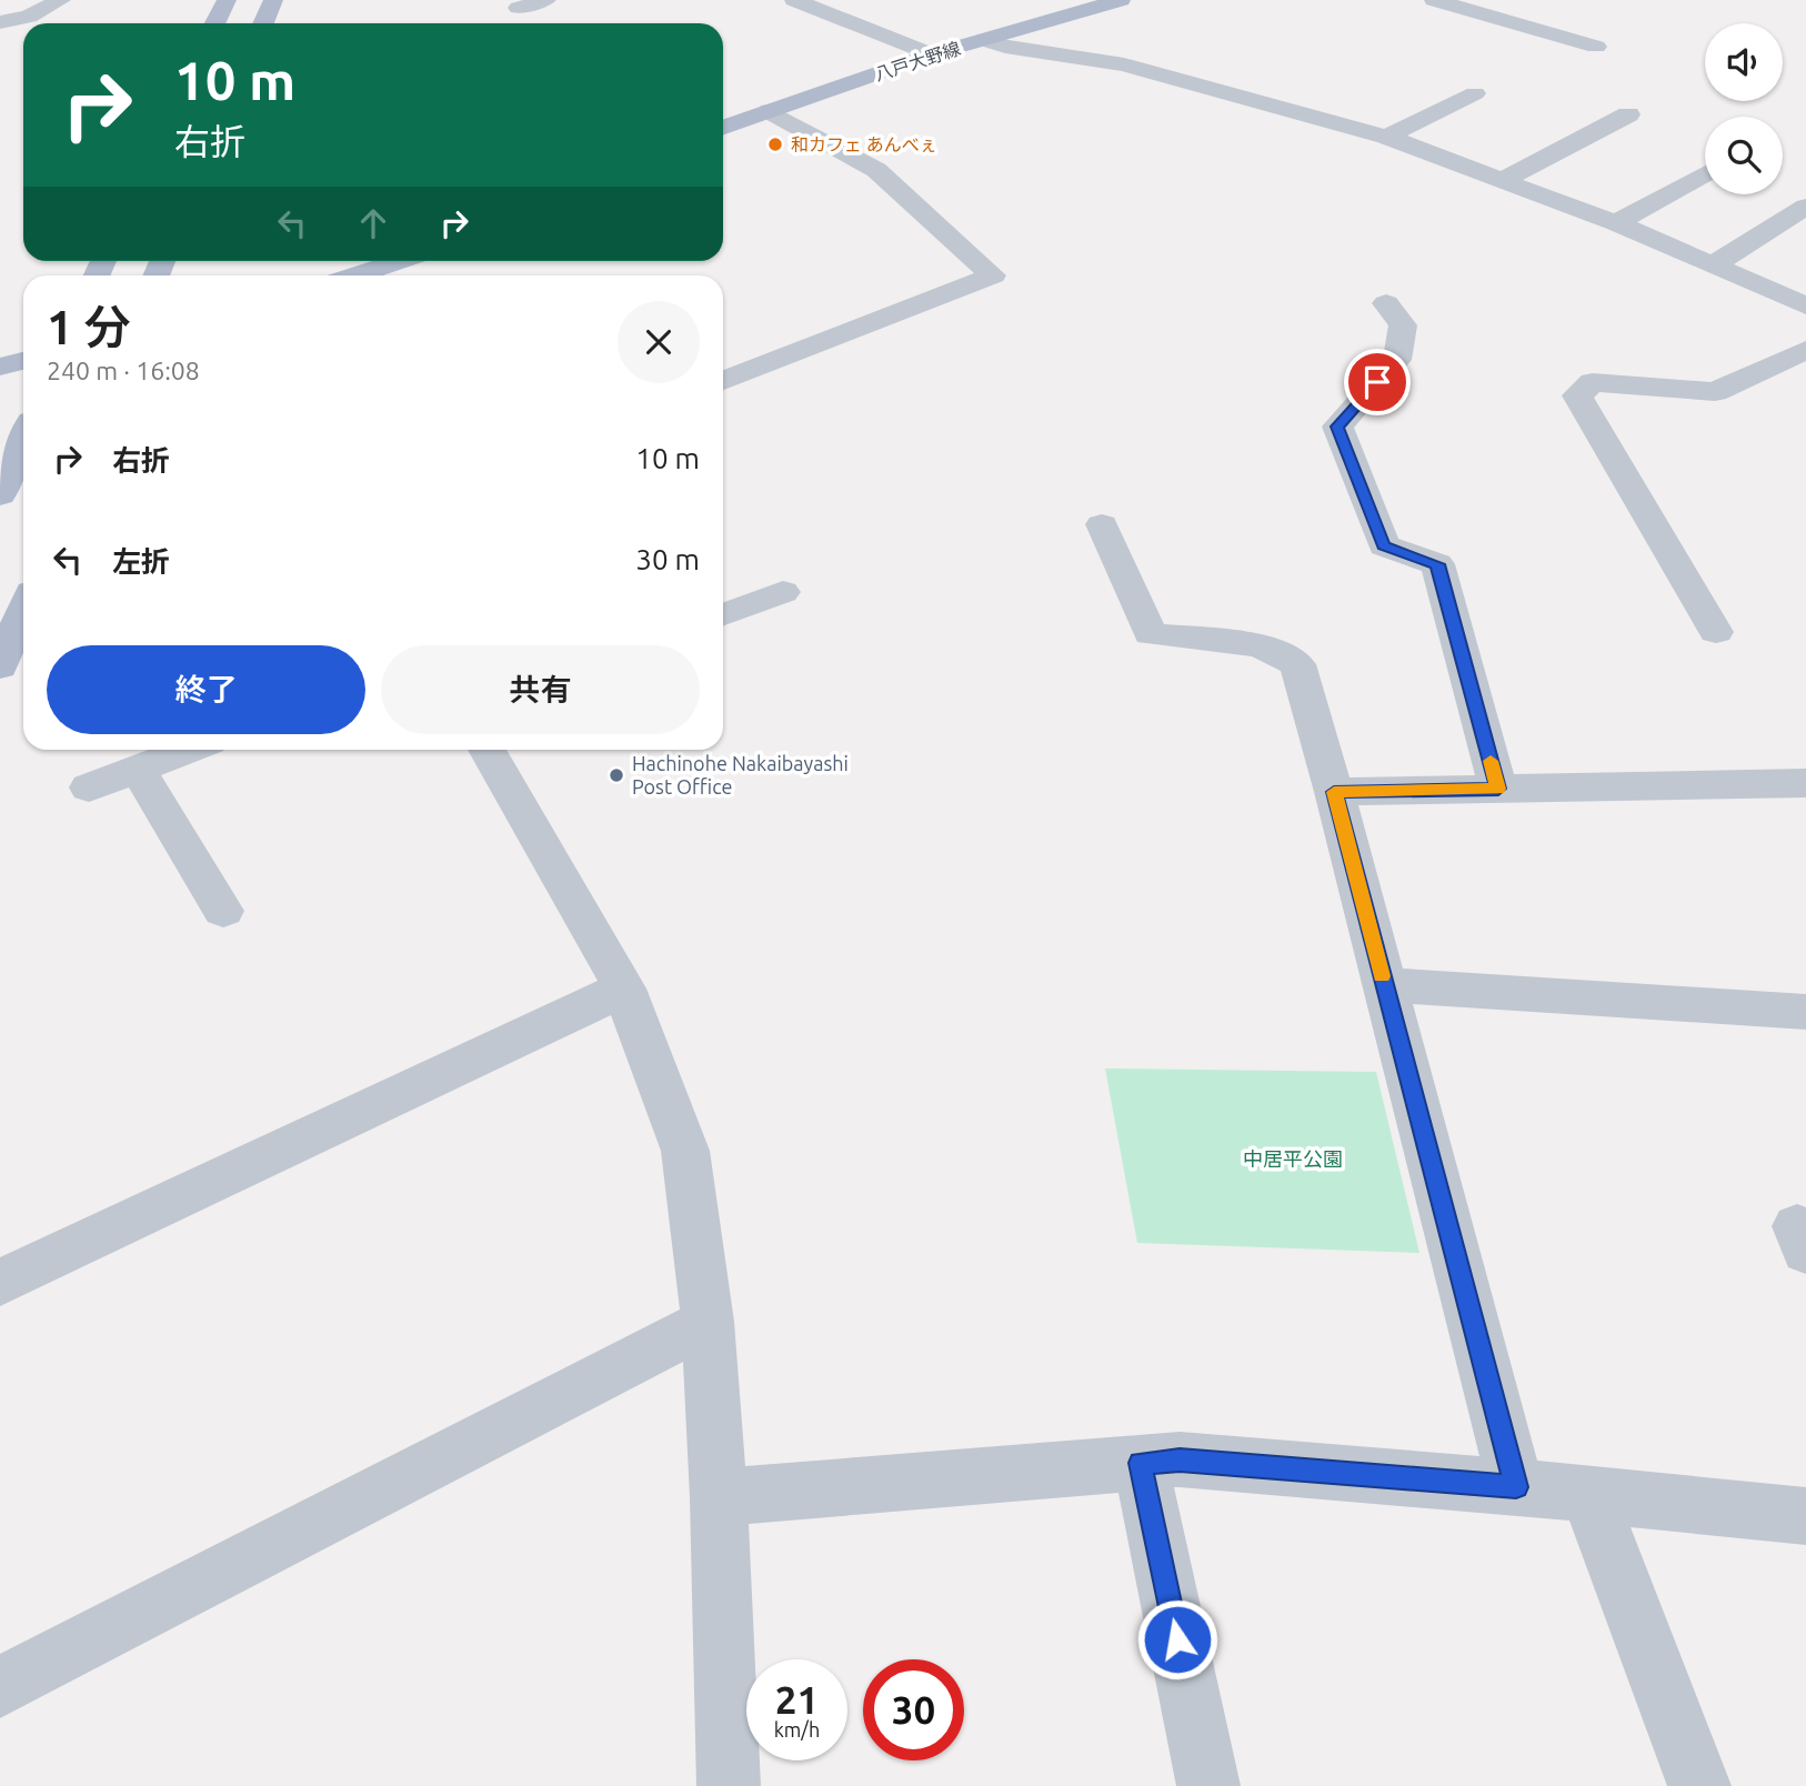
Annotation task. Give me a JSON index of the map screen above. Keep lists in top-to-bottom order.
{
  "streets": {
    "main road": ["八戸大野線"]
  },
  "parks": ["中居平公園"],
  "places": ["和カフェ あんべぇ", "Hachinohe Nakaibayashi Post Office"],
  "page": {
    "turn": ["10 m", "右折"],
    "heading": ["1 分", "240 m · 16:08"],
    "list": [
      {
        "name": "右折",
        "value": "10 m"
      },
      {
        "name": "左折",
        "value": "30 m"
      }
    ],
    "buttons": ["終了", "共有"],
    "speed": "21 km/h",
    "limit": "30"
  }
}
